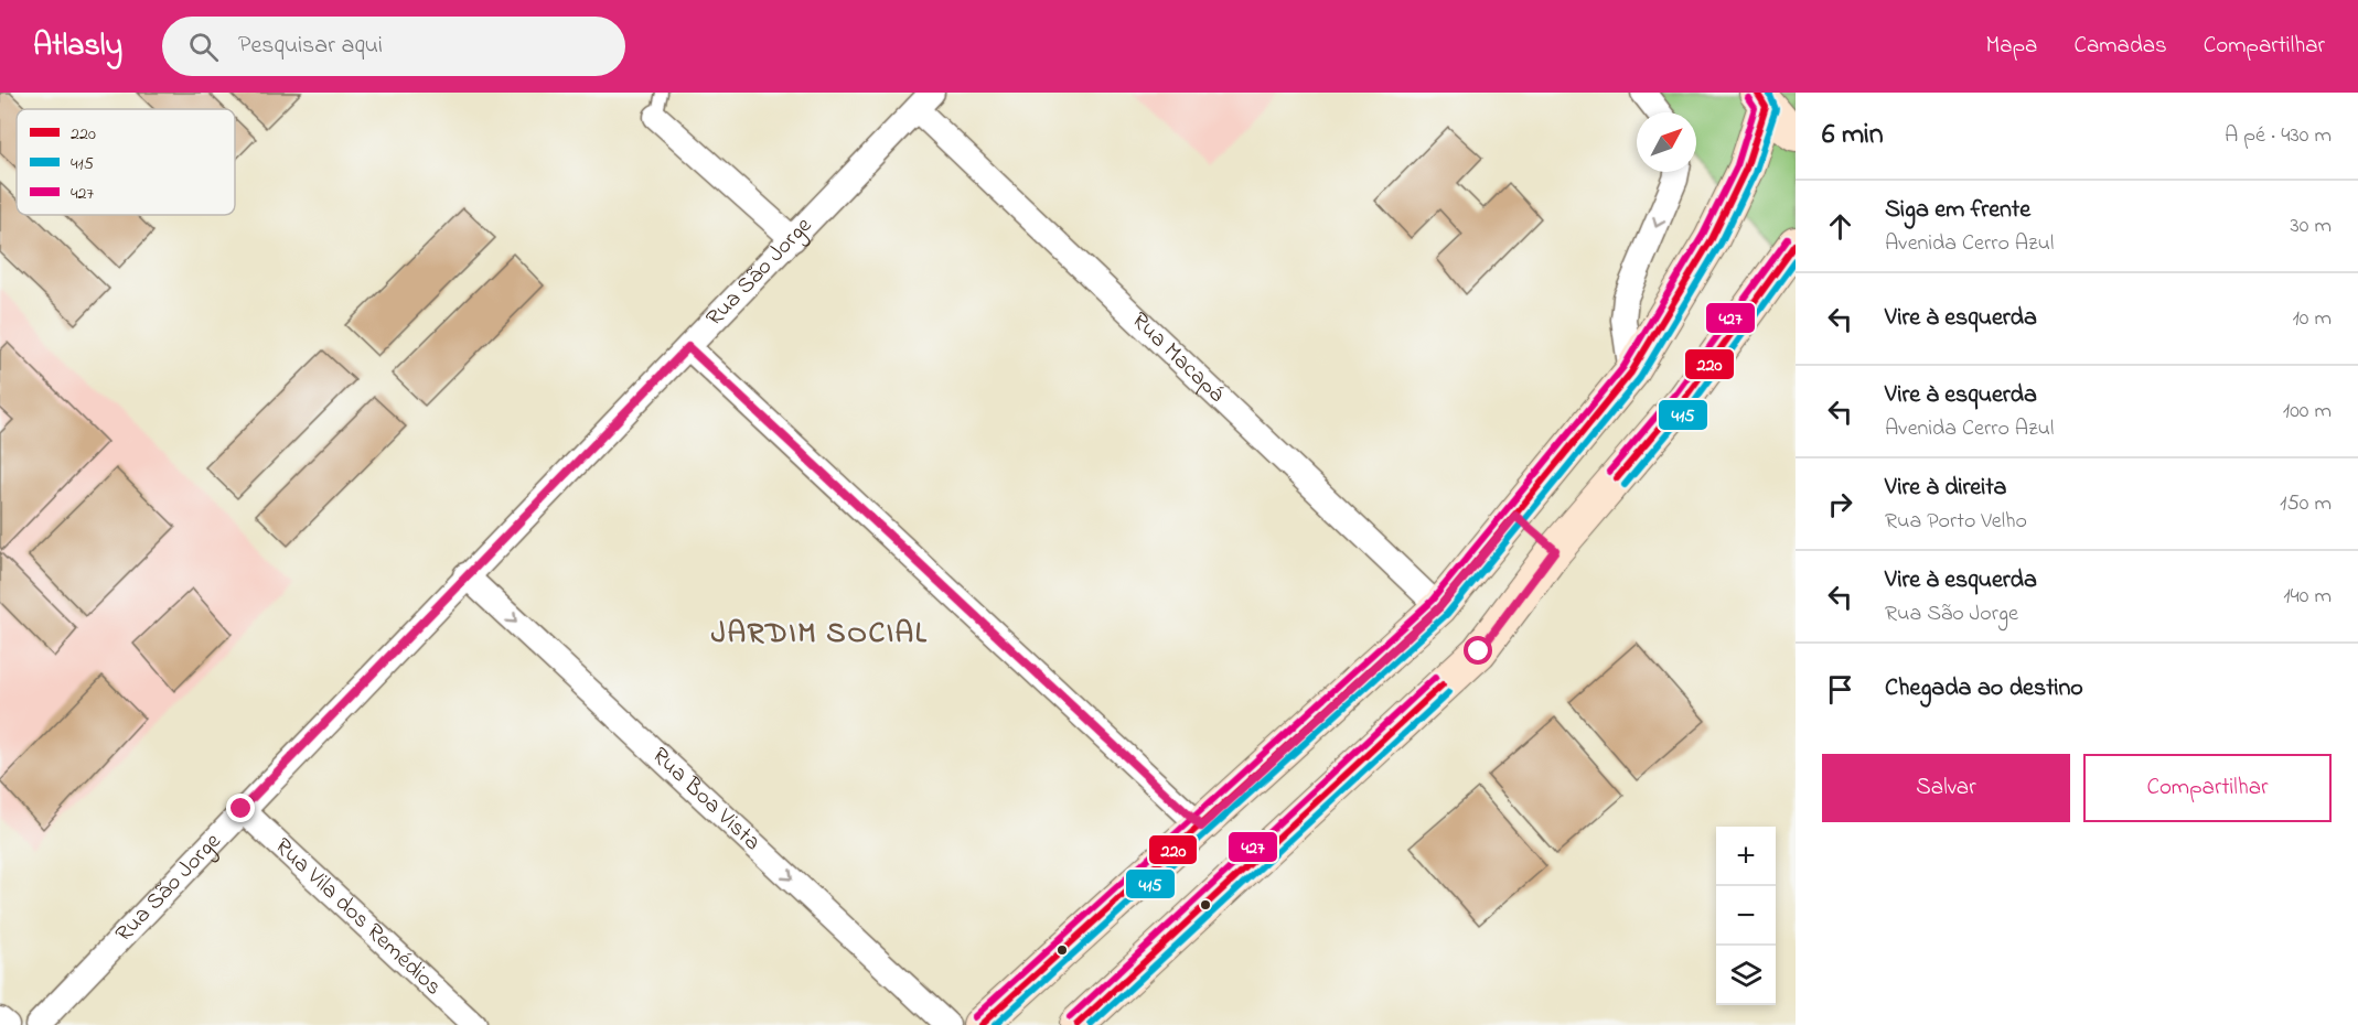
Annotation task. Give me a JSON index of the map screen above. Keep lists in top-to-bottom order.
{
  "streets": {
    "street": [
      "Rua São Jorge",
      "Rua Macapá",
      "Rua Boa Vista",
      "Rua Vila dos Remédios"
    ]
  },
  "crossings": [
    ["Rua São Jorge", "Rua Macapá"],
    ["Rua São Jorge", "Rua Boa Vista"],
    ["Rua São Jorge", "Rua Vila dos Remédios"]
  ],
  "one_way": ["Rua Boa Vista"],
  "districts": ["JARDIM SOCIAL"],
  "lines": ["transit line 220", "transit line 415", "transit line 427"],
  "legend": ["220", "415", "427"],
  "north": "top right",
  "page": {
    "header": "Atlasly",
    "search": "Pesquisar aqui",
    "nav": ["Mapa", "Camadas", "Compartilhar"],
    "heading": ["6 min", "A pé · 430 m"],
    "list": [
      ["Siga em frente", "Avenida Cerro Azul", "30 m"],
      ["Vire à esquerda", "10 m"],
      ["Vire à esquerda", "Avenida Cerro Azul", "100 m"],
      ["Vire à direita", "Rua Porto Velho", "150 m"],
      ["Vire à esquerda", "Rua São Jorge", "140 m"],
      "Chegada ao destino"
    ],
    "buttons": ["Salvar", "Compartilhar"],
    "map_buttons": ["+", "−"]
  }
}
